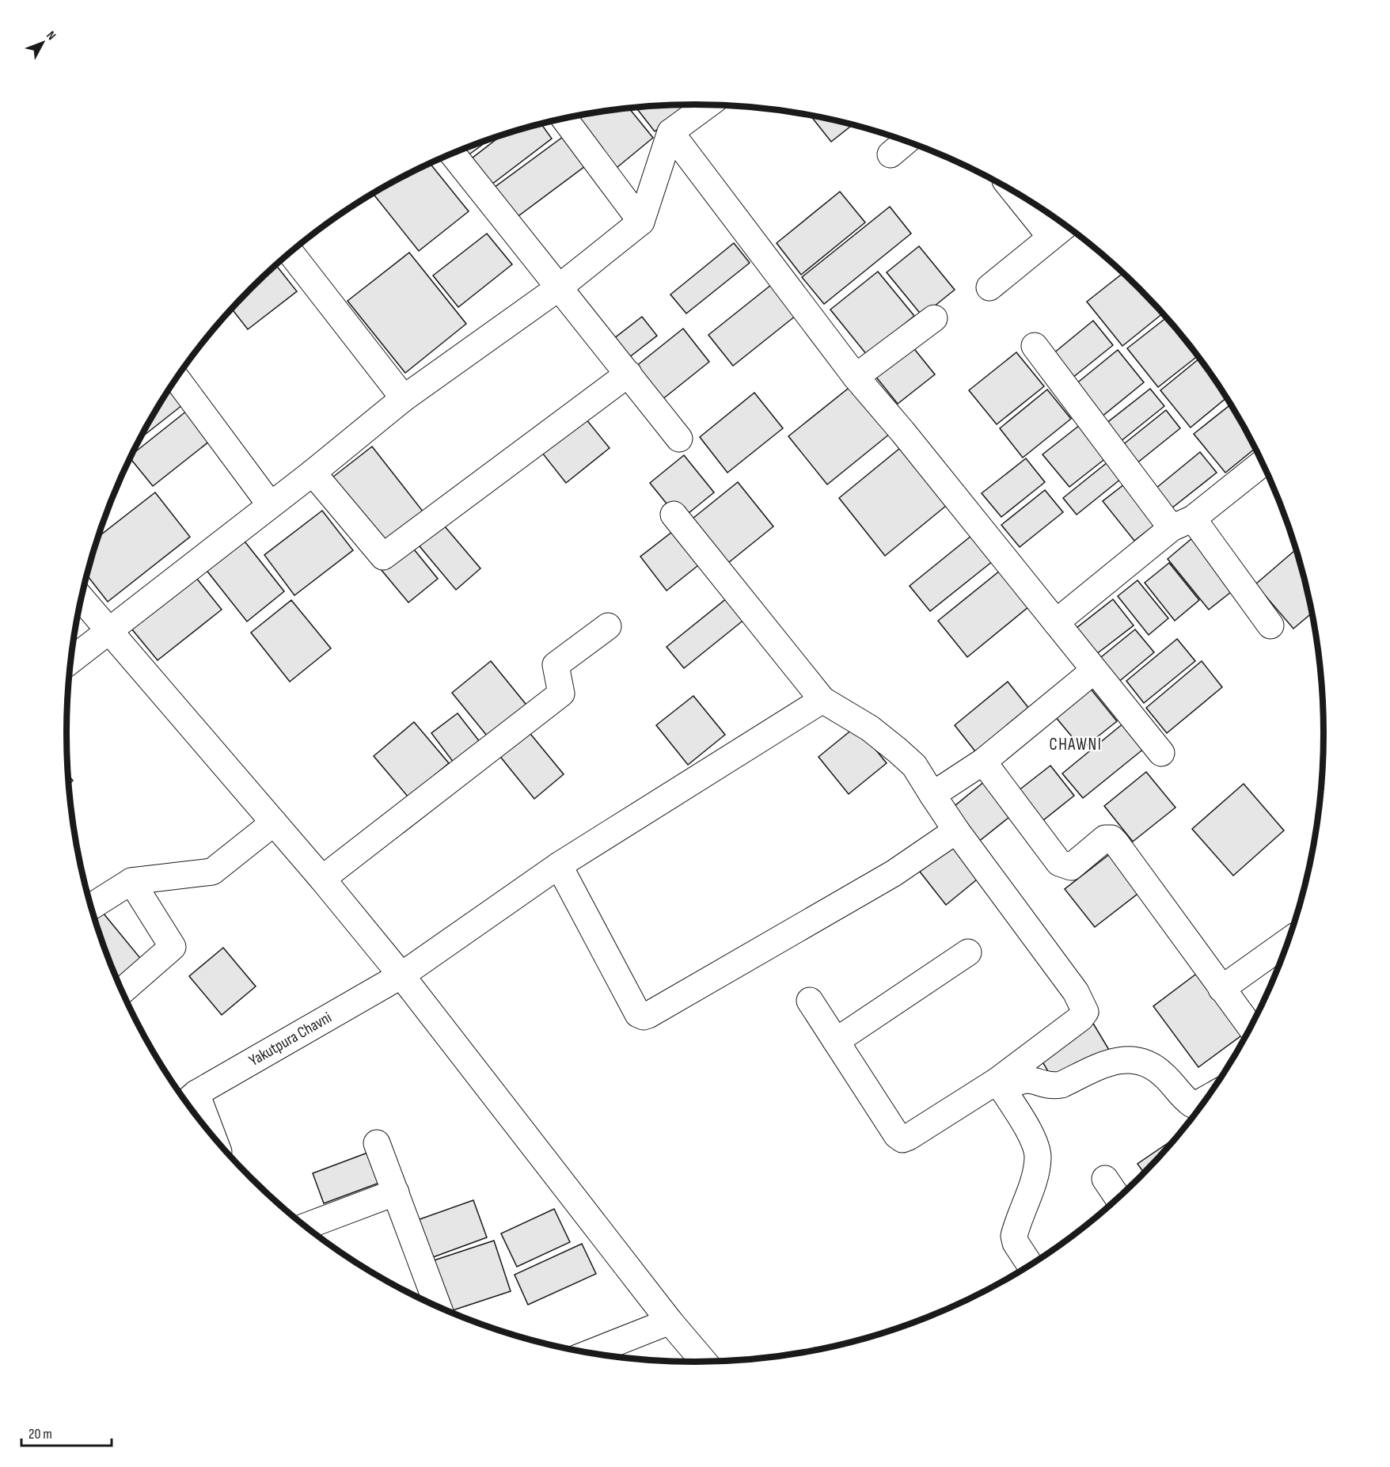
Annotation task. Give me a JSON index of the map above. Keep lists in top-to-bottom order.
{
  "streets": {
    "street": ["Yakutpura Chavni"]
  },
  "districts": ["CHAWNI"],
  "scale_bar": "20 m",
  "north": "top right"
}
